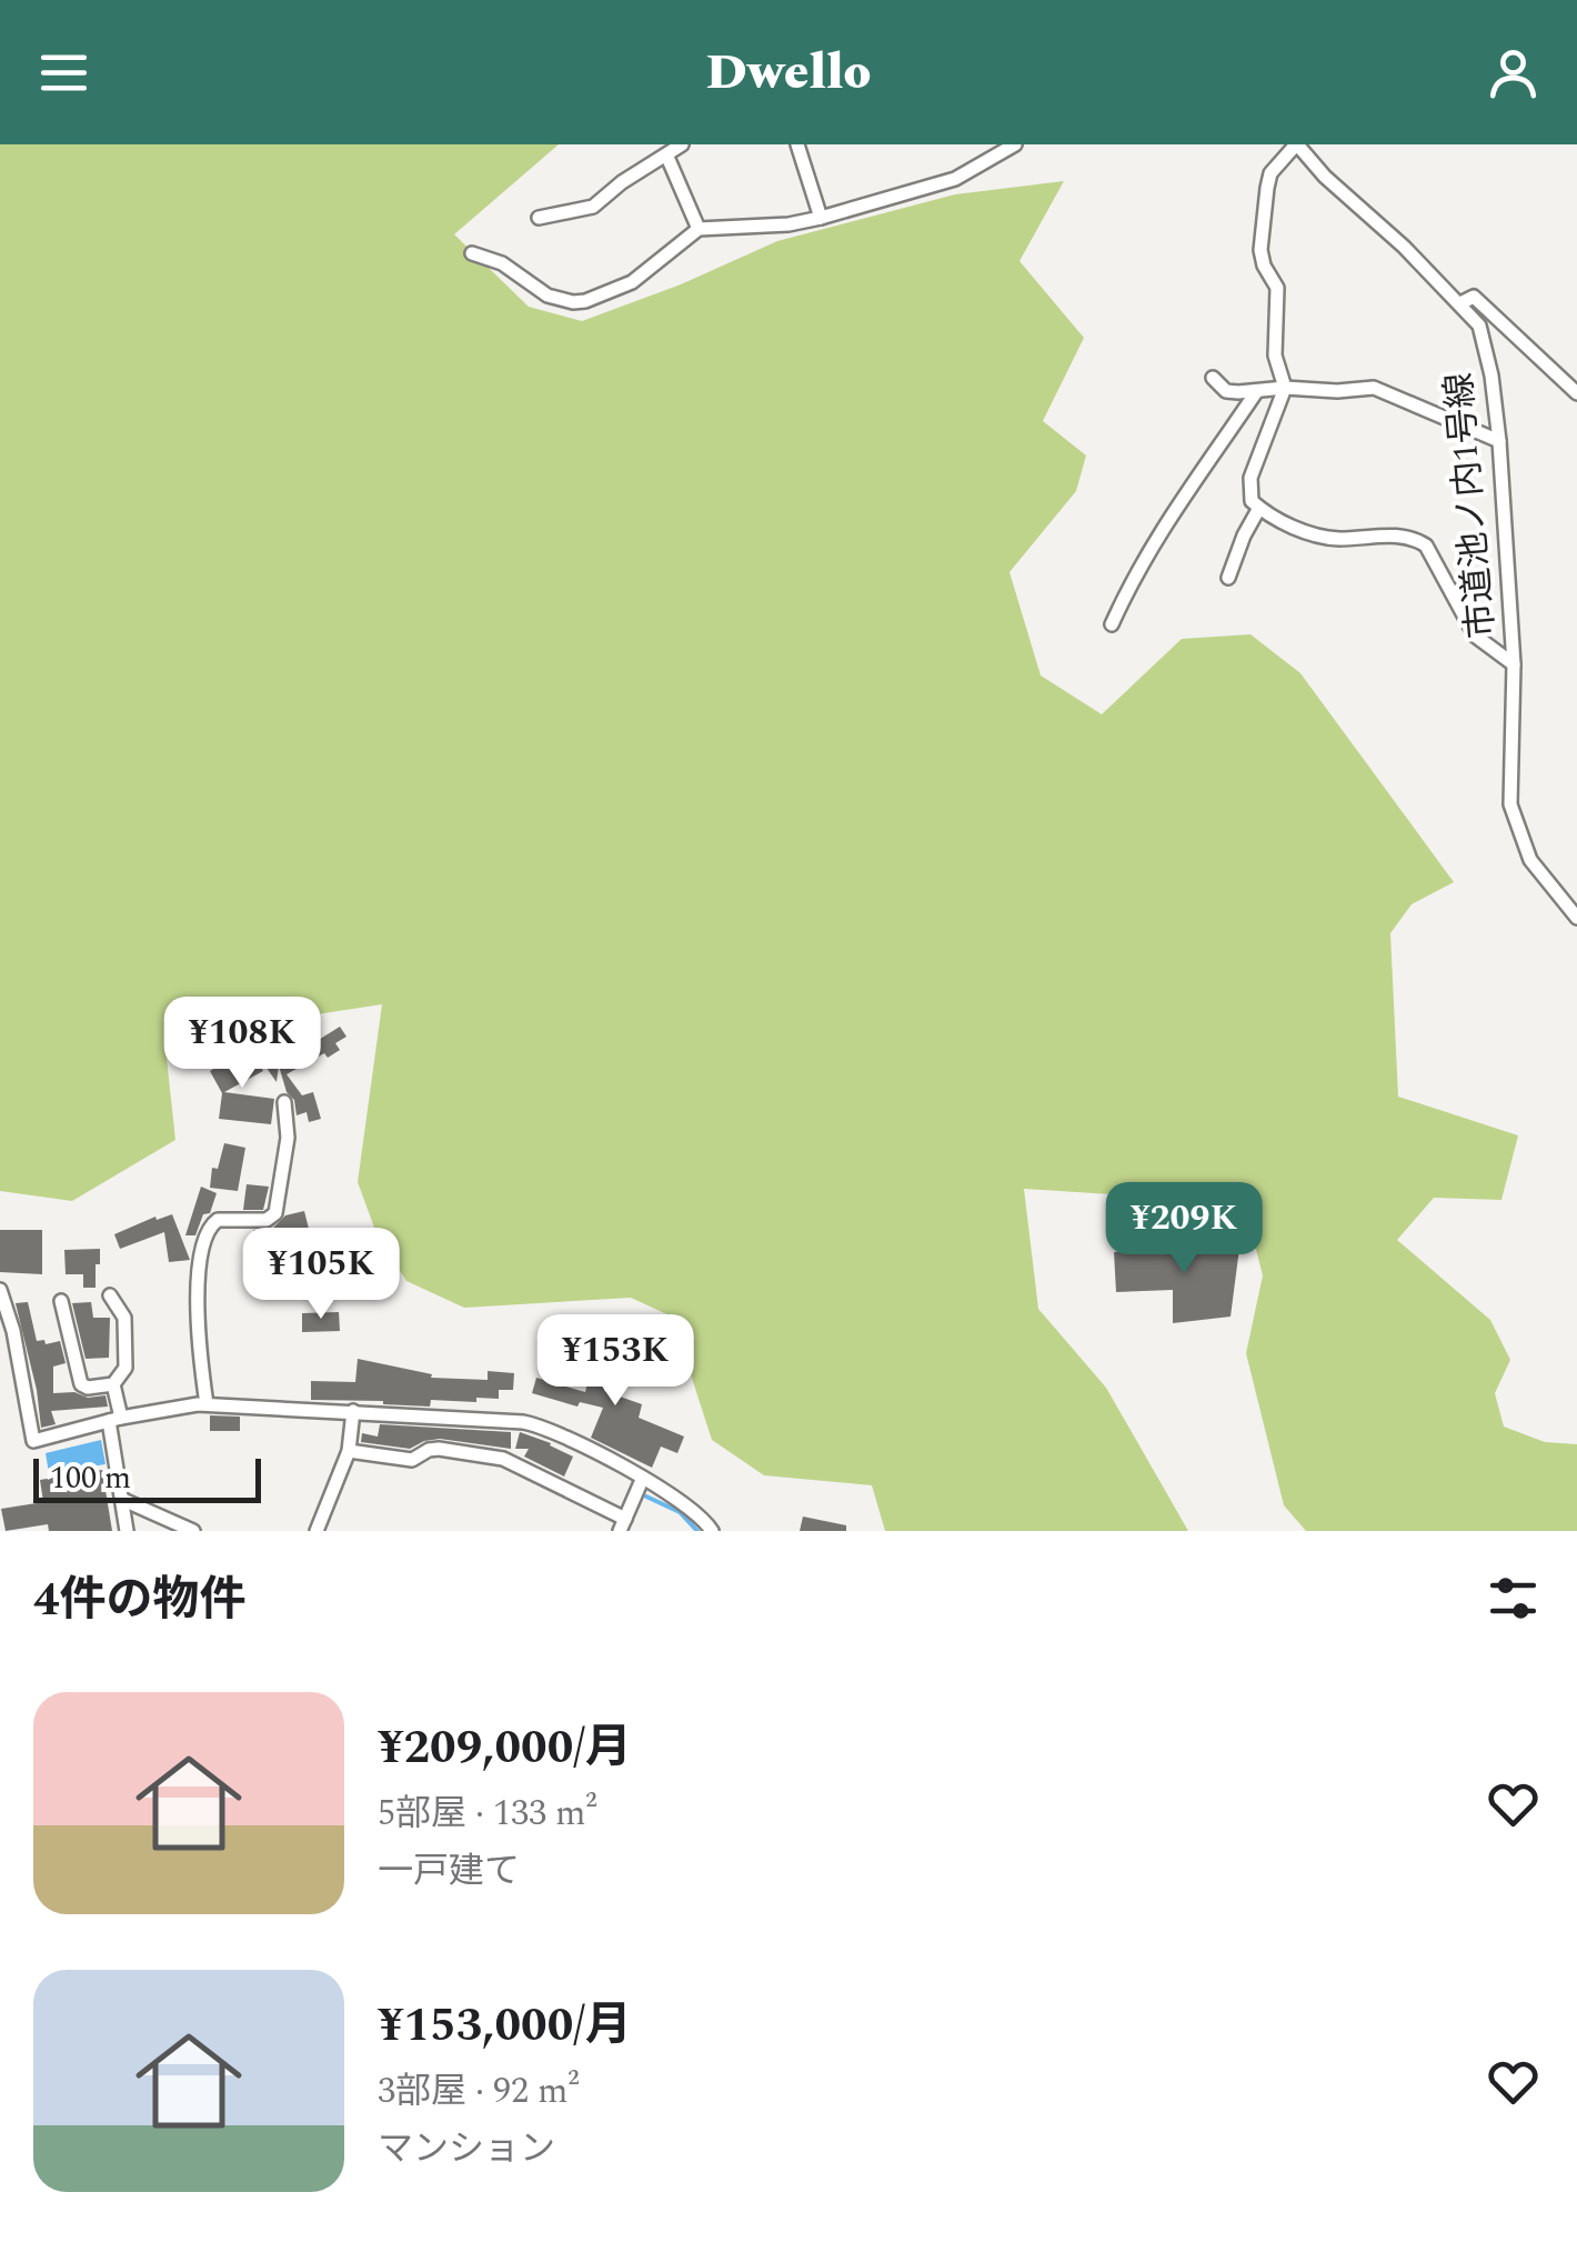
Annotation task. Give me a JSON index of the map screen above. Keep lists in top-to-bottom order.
{
  "streets": {
    "street": ["市道池ノ内1号線"]
  },
  "scale_bar": "100 m",
  "page": {
    "header": "Dwello",
    "price": [
      "¥108K",
      "¥209K",
      "¥105K",
      "¥153K"
    ],
    "scale": "100 m",
    "heading": "4件の物件",
    "list": [
      {
        "name": "¥209,000/月",
        "note": "5部屋 · 133 m² · 一戸建て"
      },
      {
        "name": "¥153,000/月",
        "note": "3部屋 · 92 m² · マンション"
      }
    ]
  }
}
